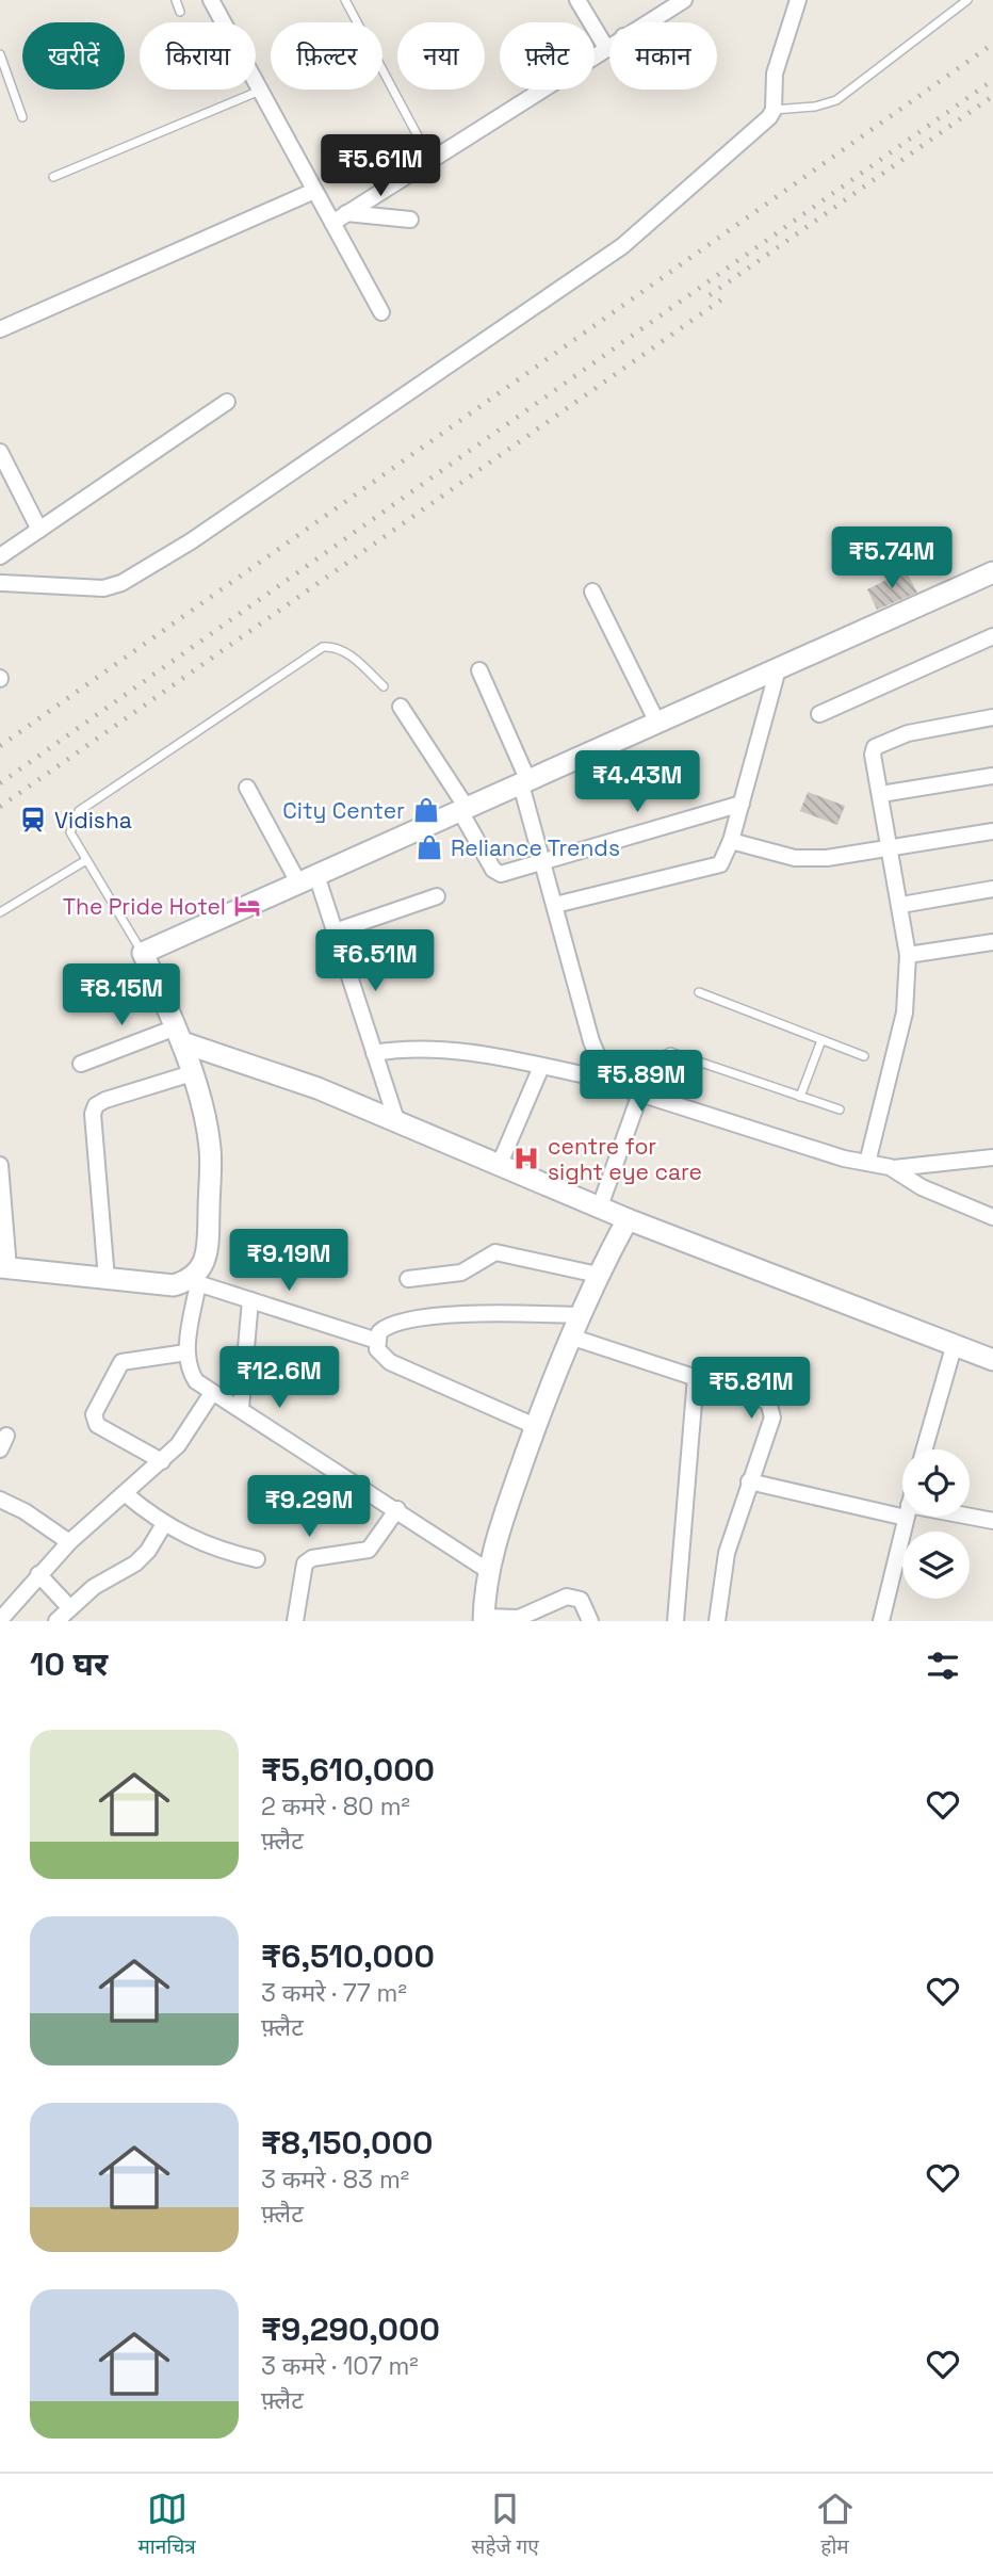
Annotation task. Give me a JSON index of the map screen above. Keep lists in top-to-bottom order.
{
  "places": {
    "shop": ["City Center", "Reliance Trends"],
    "station": ["Vidisha"],
    "hotel": ["The Pride Hotel"],
    "hospital": ["centre for sight eye care"]
  },
  "page": {
    "chip": [
      "खरीदें",
      "किराया",
      "फ़िल्टर",
      "नया",
      "फ़्लैट",
      "मकान"
    ],
    "price": [
      "₹5.61M",
      "₹5.74M",
      "₹4.43M",
      "₹6.51M",
      "₹8.15M",
      "₹5.89M",
      "₹9.19M",
      "₹12.6M",
      "₹5.81M",
      "₹9.29M"
    ],
    "heading": "10 घर",
    "list": [
      {
        "name": "₹5,610,000",
        "note": "2 कमरे · 80 m² · फ़्लैट"
      },
      {
        "name": "₹6,510,000",
        "note": "3 कमरे · 77 m² · फ़्लैट"
      },
      {
        "name": "₹8,150,000",
        "note": "3 कमरे · 83 m² · फ़्लैट"
      },
      {
        "name": "₹9,290,000",
        "note": "3 कमरे · 107 m² · फ़्लैट"
      }
    ],
    "tabs": ["मानचित्र", "सहेजे गए", "होम"]
  }
}
